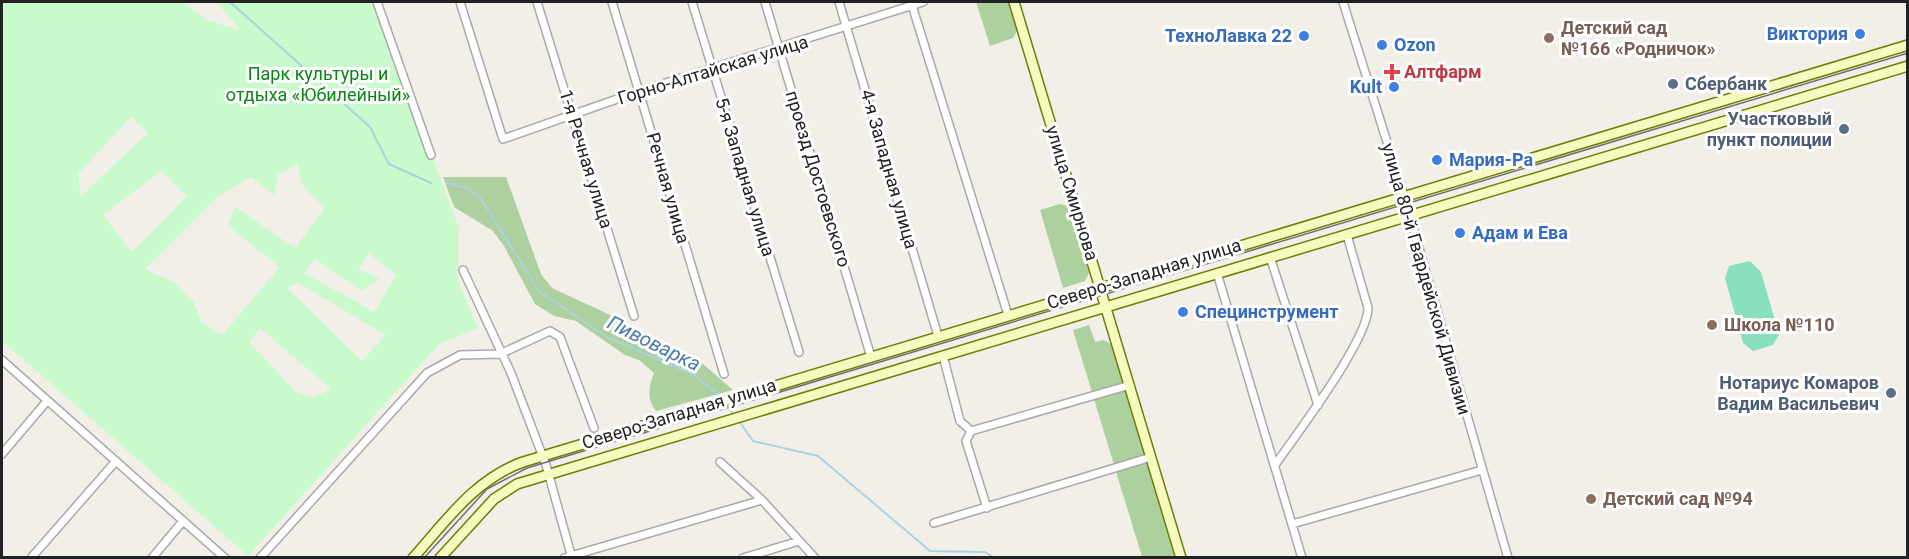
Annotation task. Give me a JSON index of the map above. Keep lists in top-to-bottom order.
{
  "streets": {
    "main road": ["улица Смирнова", "Северо-Западная улица"],
    "street": [
      "Горно-Алтайская улица",
      "1-я Речная улица",
      "4-я Западная улица",
      "5-я Западная улица",
      "проезд Достоевского",
      "Речная улица",
      "улица 80-й Гвардейской Дивизии"
    ]
  },
  "crossings": [
    ["Горно-Алтайская улица", "1-я Речная улица"],
    ["Горно-Алтайская улица", "4-я Западная улица"],
    ["Горно-Алтайская улица", "5-я Западная улица"],
    ["Горно-Алтайская улица", "проезд Достоевского"],
    ["Горно-Алтайская улица", "Речная улица"],
    ["4-я Западная улица", "Северо-Западная улица"],
    ["проезд Достоевского", "Северо-Западная улица"],
    ["улица Смирнова", "Северо-Западная улица"],
    ["Северо-Западная улица", "улица 80-й Гвардейской Дивизии"]
  ],
  "water": ["Пивоварка"],
  "parks": ["Парк культуры и отдыха «Юбилейный»"],
  "places": {
    "other": [
      "Виктория",
      "ТехноЛавка 22",
      "Детский сад №166 «Родничок»",
      "Ozon",
      "Сбербанк",
      "Kult",
      "Участковый пункт полиции",
      "Мария-Ра",
      "Адам и Ева",
      "Специнструмент",
      "Школа №110",
      "Нотариус Комаров Вадим Васильевич",
      "Детский сад №94"
    ],
    "health": ["Алтфарм"]
  }
}
